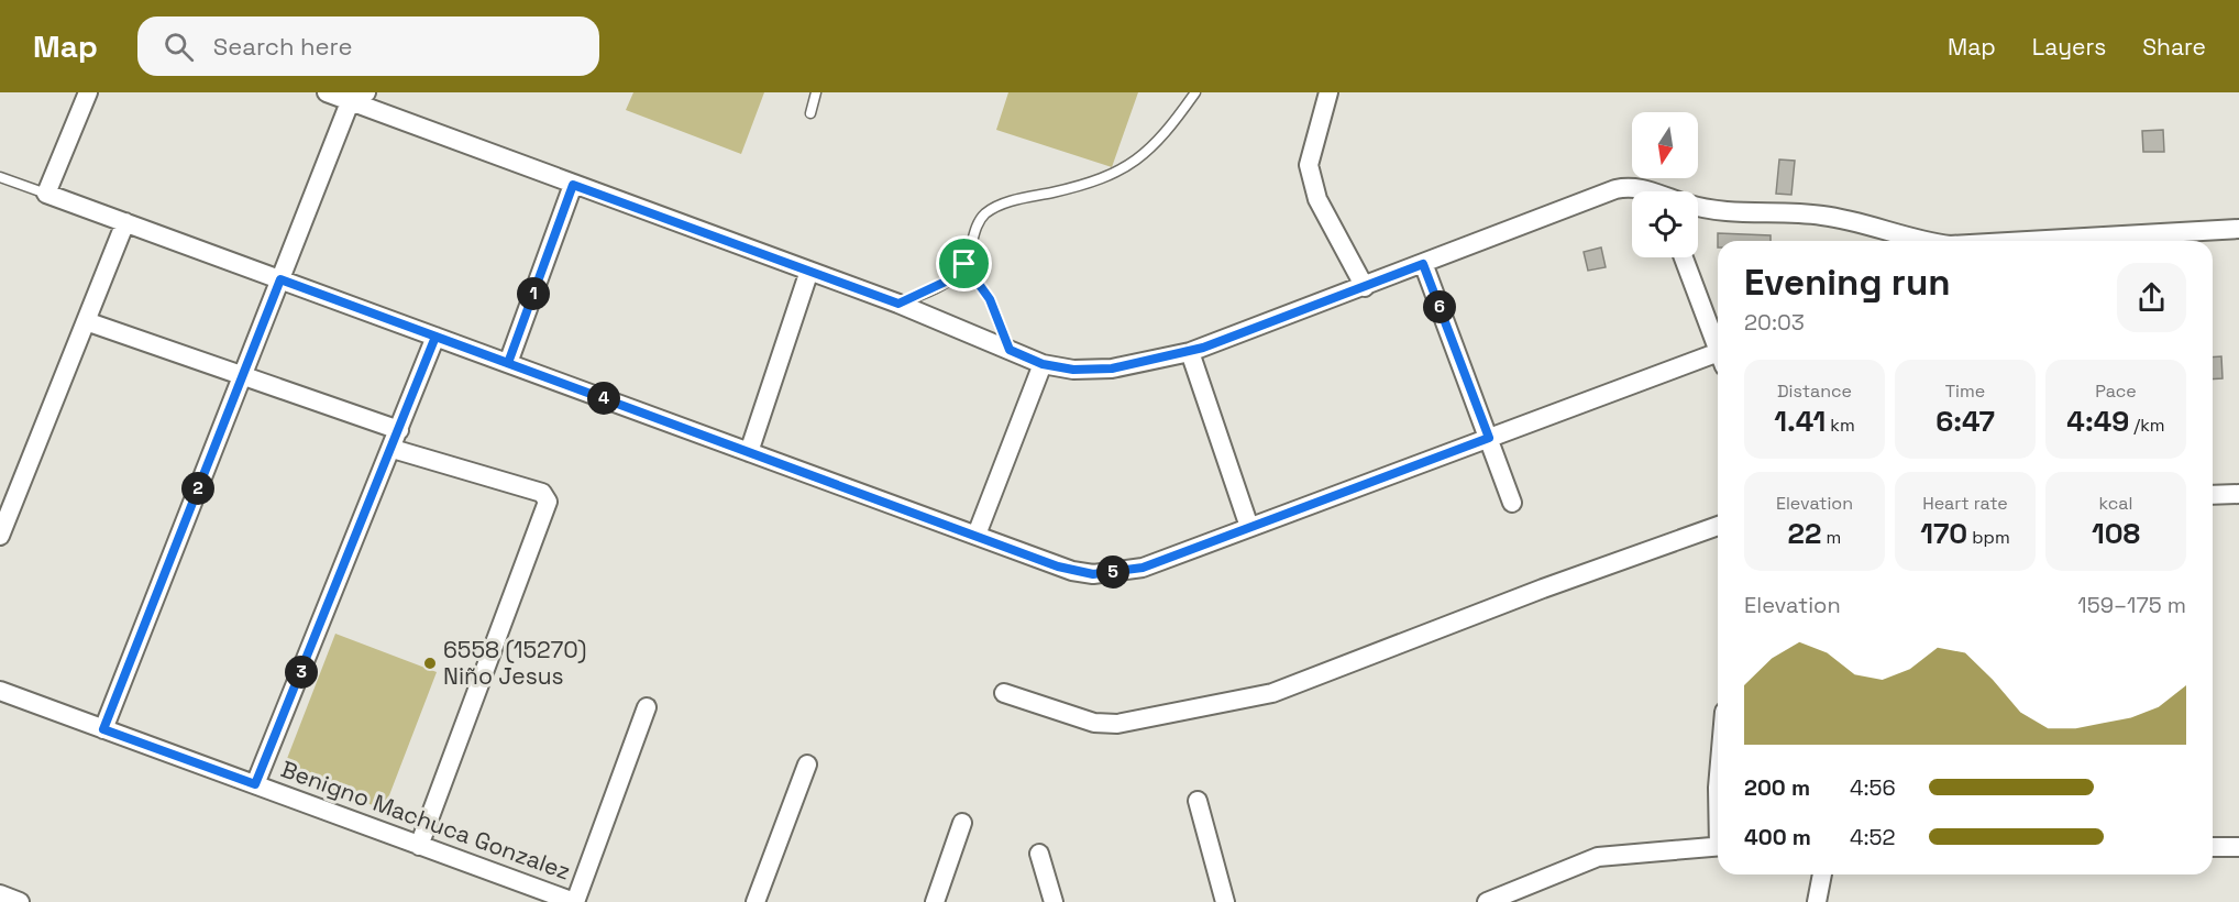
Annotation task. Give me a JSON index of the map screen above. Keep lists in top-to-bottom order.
{
  "streets": {
    "street": ["Benigno Machuca Gonzalez"]
  },
  "places": ["6558 (15270) Niño Jesus"],
  "north": "bottom",
  "page": {
    "header": "Map",
    "search": "Search here",
    "nav": ["Map", "Layers", "Share"],
    "heading": ["Evening run", "20:03"],
    "pins": [
      "1",
      "6",
      "4",
      "2",
      "5",
      "3"
    ],
    "stats": [
      ["Distance", "1.41 km"],
      ["Time", "6:47"],
      ["Pace", "4:49 /km"],
      ["Elevation", "22 m"],
      ["Heart rate", "170 bpm"],
      ["kcal", "108"]
    ],
    "chart": ["Elevation", "159–175 m"],
    "list": [
      {
        "name": "200 m",
        "note": "4:56"
      },
      {
        "name": "400 m",
        "note": "4:52"
      }
    ]
  }
}
